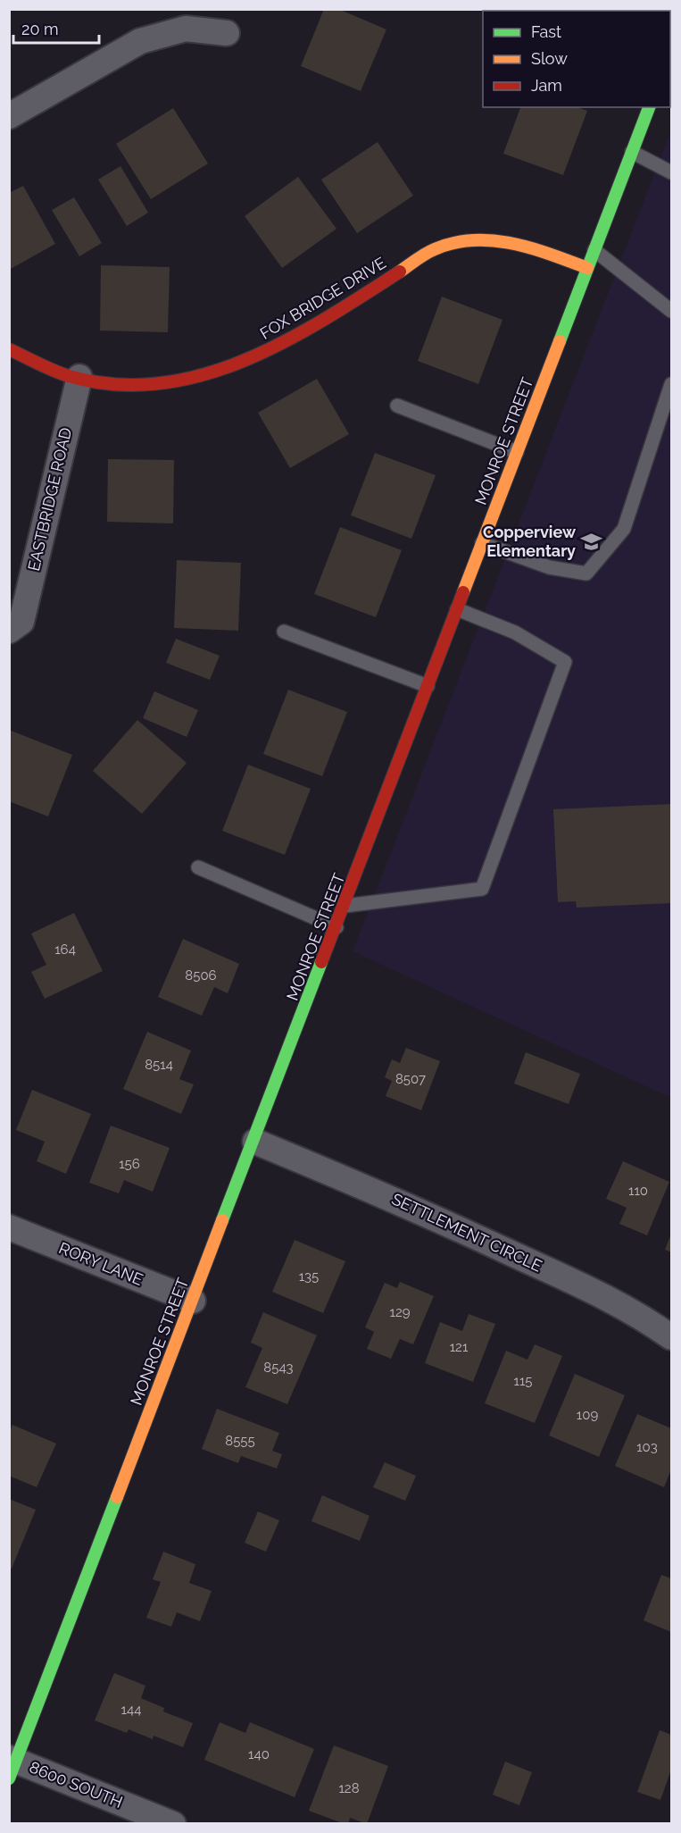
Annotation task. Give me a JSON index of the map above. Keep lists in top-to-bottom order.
{
  "streets": {
    "street": [
      "FOX BRIDGE DRIVE",
      "MONROE STREET",
      "EASTBRIDGE ROAD",
      "SETTLEMENT CIRCLE",
      "RORY LANE",
      "8600 SOUTH"
    ]
  },
  "crossings": [
    ["FOX BRIDGE DRIVE", "MONROE STREET"],
    ["FOX BRIDGE DRIVE", "EASTBRIDGE ROAD"],
    ["MONROE STREET", "SETTLEMENT CIRCLE"],
    ["MONROE STREET", "RORY LANE"],
    ["MONROE STREET", "8600 SOUTH"]
  ],
  "places": {
    "school or university": ["Copperview Elementary"]
  },
  "house_numbers": [
    "164",
    "8506",
    "8514",
    "8507",
    "156",
    "110",
    "135",
    "129",
    "121",
    "8543",
    "115",
    "109",
    "8555",
    "103",
    "144",
    "140",
    "128"
  ],
  "legend": ["Fast", "Slow", "Jam"],
  "scale_bar": "20 m"
}
